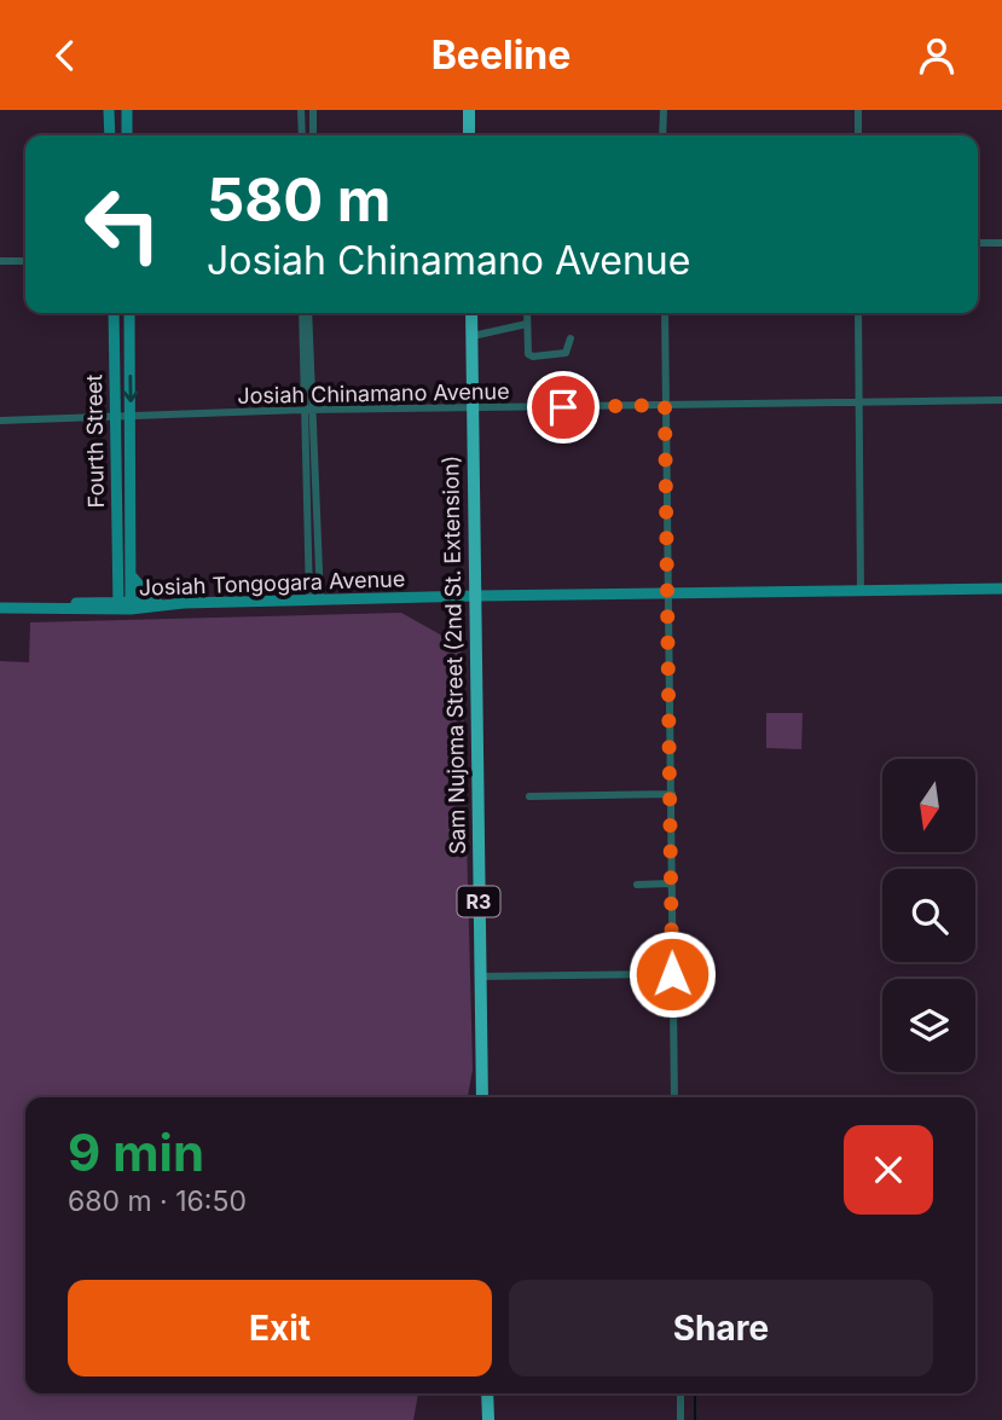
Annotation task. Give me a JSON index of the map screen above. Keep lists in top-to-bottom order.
{
  "streets": {
    "highway": ["Sam Nujoma Street (2nd St. Extension)", "R3"],
    "main road": ["Fourth Street", "Josiah Tongogara Avenue"],
    "street": ["Josiah Chinamano Avenue"]
  },
  "crossings": [
    ["Josiah Chinamano Avenue", "Fourth Street"],
    ["Josiah Chinamano Avenue", "Sam Nujoma Street (2nd St. Extension)"],
    ["Fourth Street", "Josiah Tongogara Avenue"],
    ["Josiah Tongogara Avenue", "Sam Nujoma Street (2nd St. Extension)"]
  ],
  "north": "bottom",
  "page": {
    "header": "Beeline",
    "turn": ["580 m", "Josiah Chinamano Avenue"],
    "heading": ["9 min", "680 m · 16:50"],
    "buttons": ["Exit", "Share"]
  }
}
